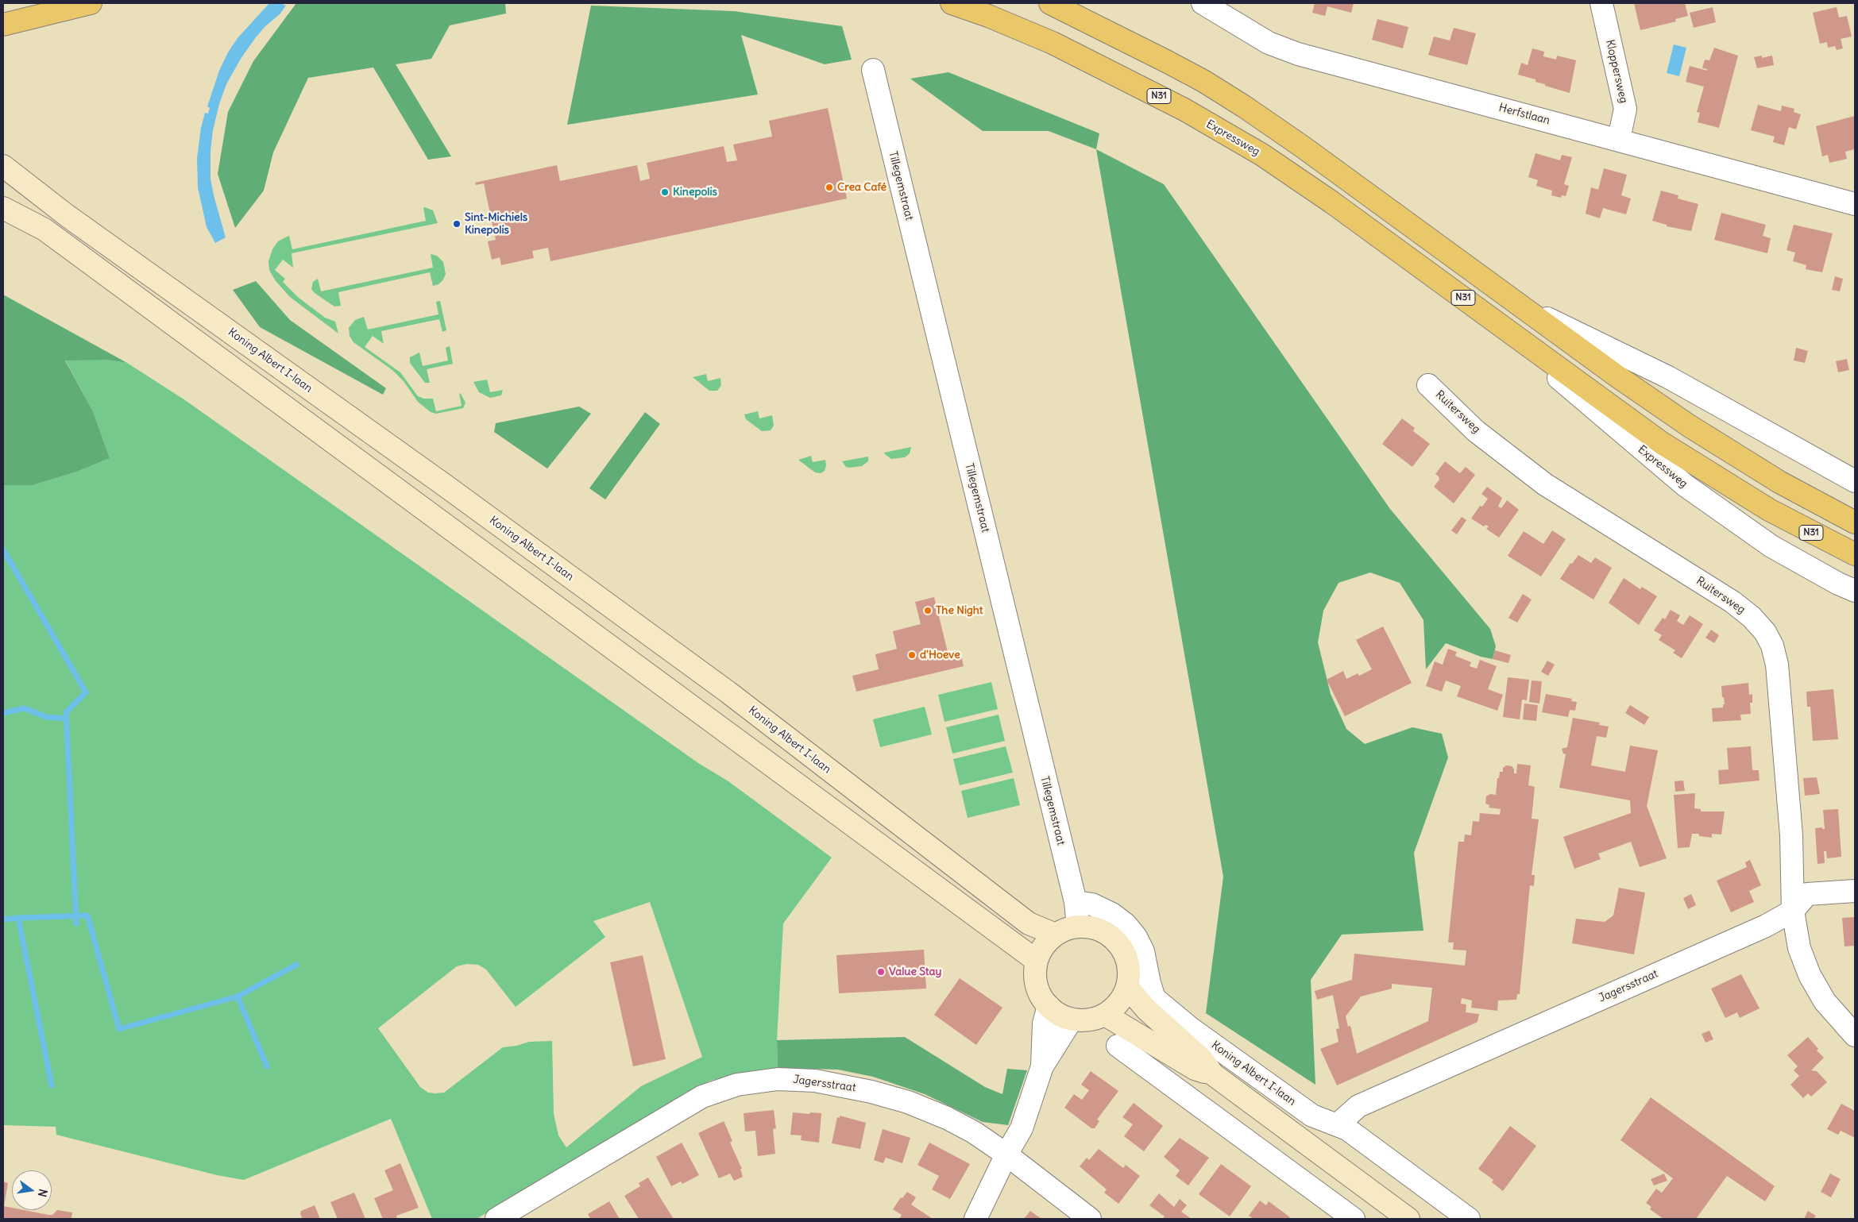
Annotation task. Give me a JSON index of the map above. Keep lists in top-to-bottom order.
{
  "streets": {
    "highway": ["N31", "Expressweg"],
    "main road": ["Koning Albert I-laan"],
    "street": [
      "Kloppersweg",
      "Herfstlaan",
      "Tillegemstraat",
      "Ruitersweg",
      "Jagersstraat"
    ]
  },
  "crossings": [
    ["Kloppersweg", "Herfstlaan"],
    ["Tillegemstraat", "Koning Albert I-laan"],
    ["Koning Albert I-laan", "Jagersstraat"],
    ["Ruitersweg", "Jagersstraat"]
  ],
  "places": [
    "Crea Café",
    "Kinepolis",
    "Sint-Michiels Kinepolis",
    "The Night",
    "d'Hoeve",
    "Value Stay"
  ],
  "north": "right"
}
